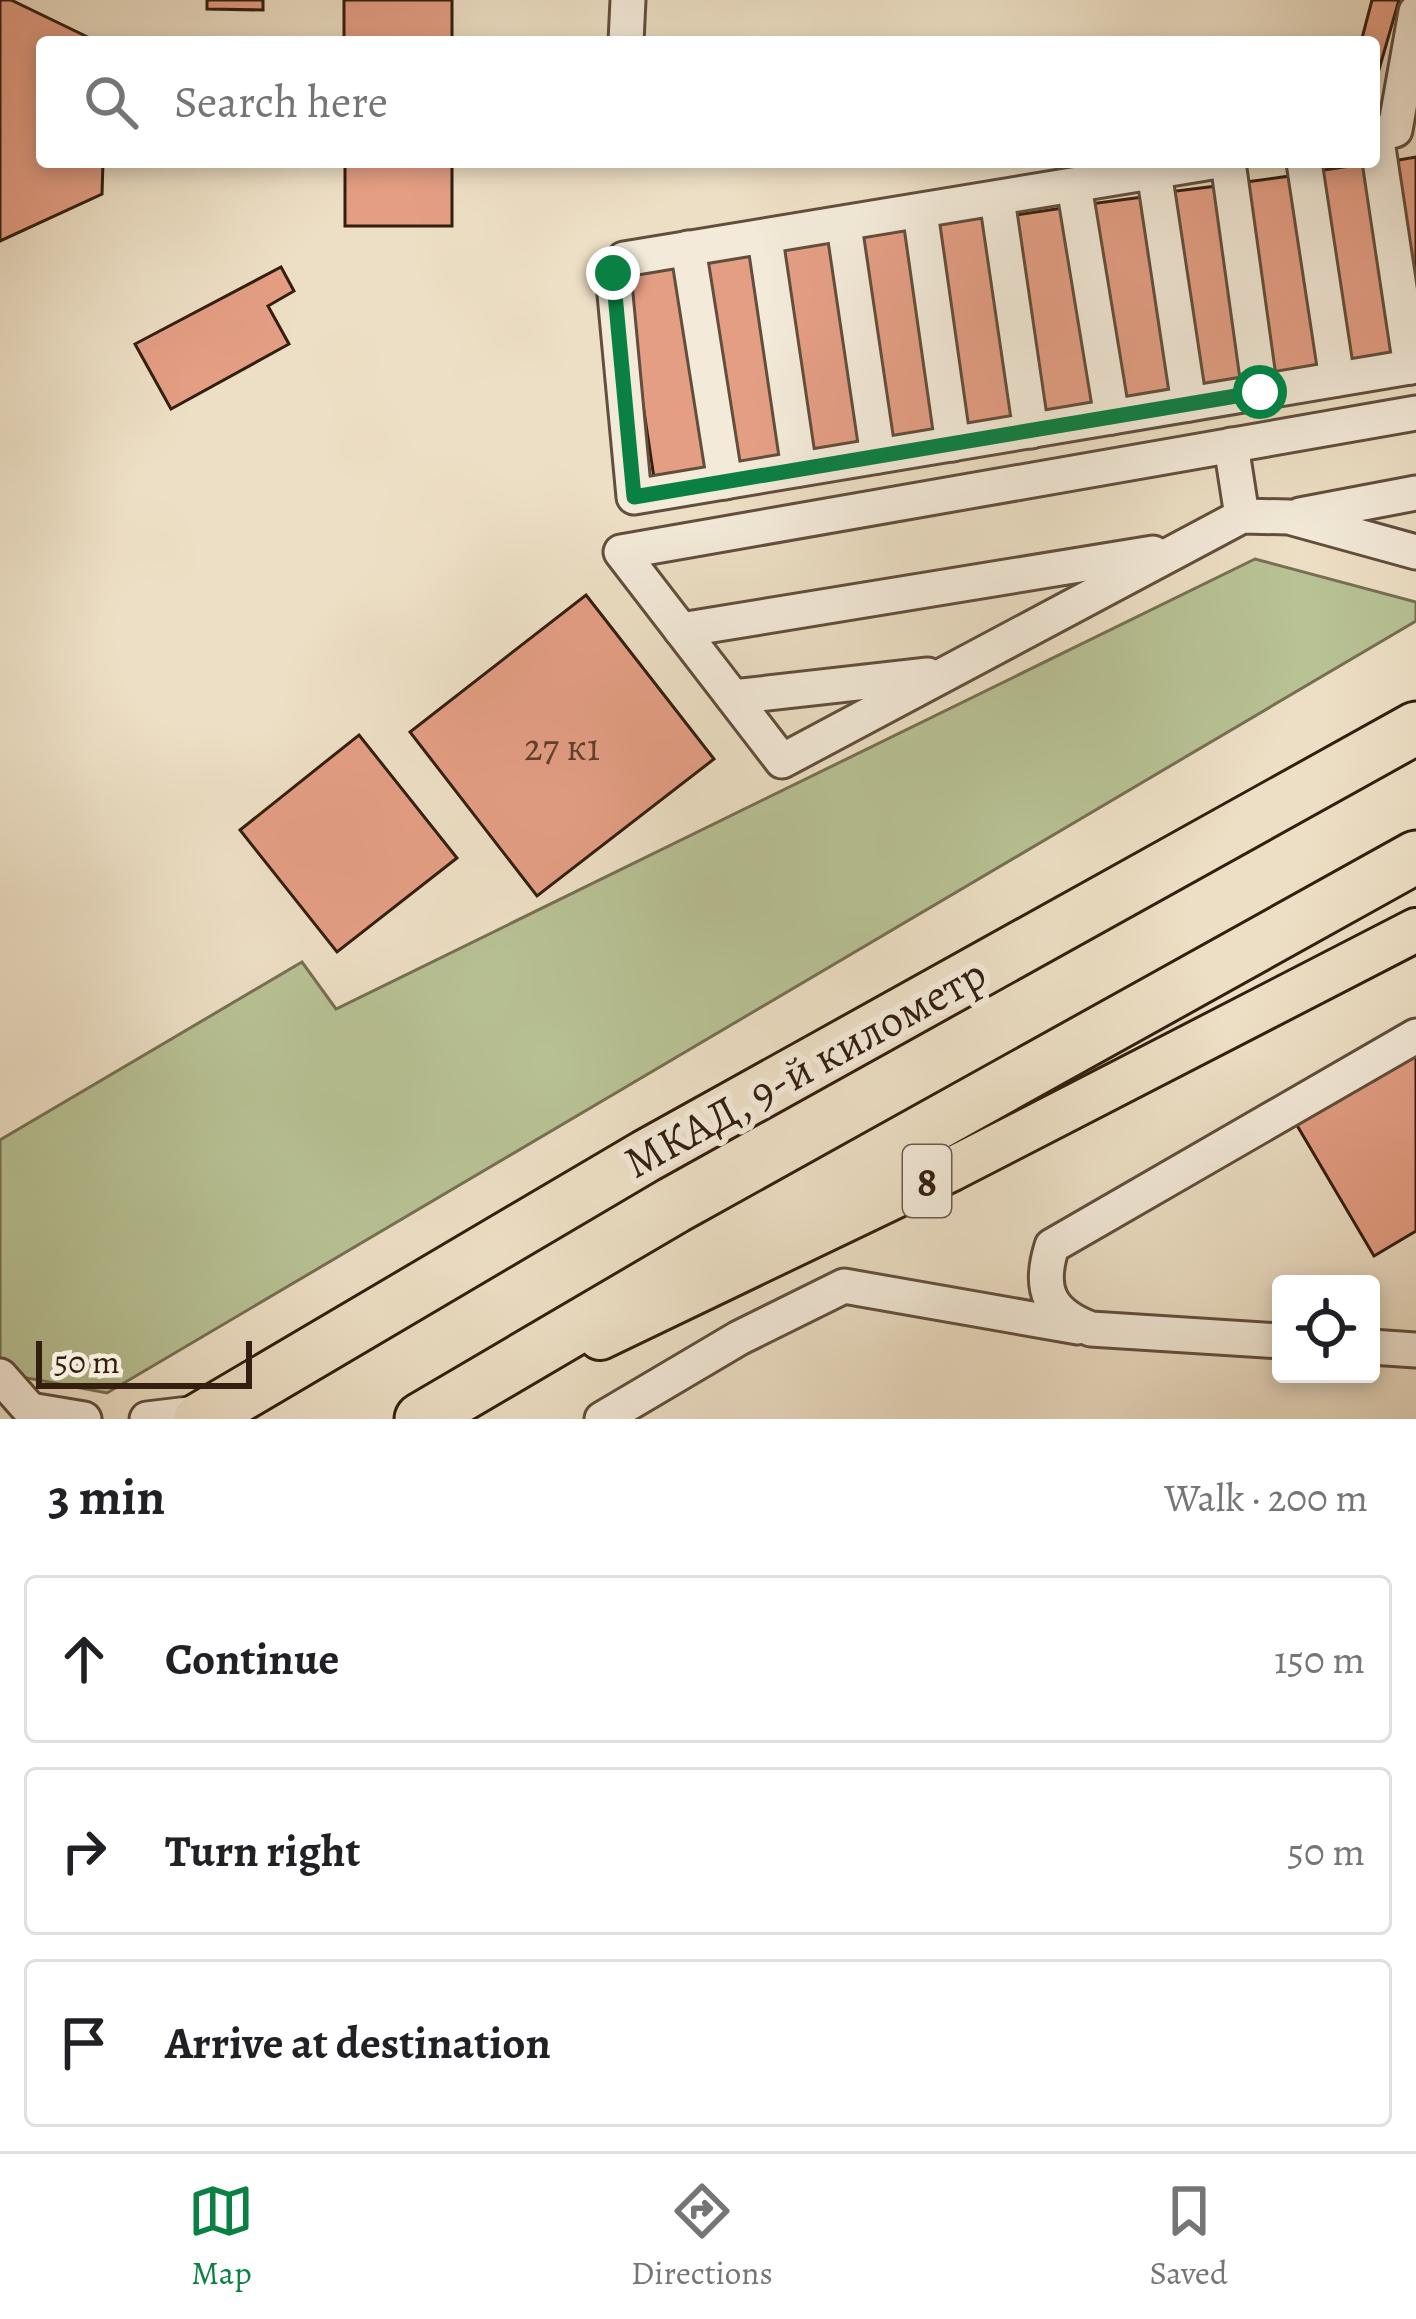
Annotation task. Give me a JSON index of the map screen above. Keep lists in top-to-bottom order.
{
  "streets": {
    "highway": ["МКАД, 9-й километр"],
    "main road": ["8"]
  },
  "house_numbers": ["27 к1"],
  "scale_bar": "50 m",
  "page": {
    "search": "Search here",
    "scale": "50 m",
    "heading": ["3 min", "Walk · 200 m"],
    "list": [
      ["Continue", "150 m"],
      ["Turn right", "50 m"],
      "Arrive at destination"
    ],
    "nav": ["Map", "Directions", "Saved"]
  }
}
